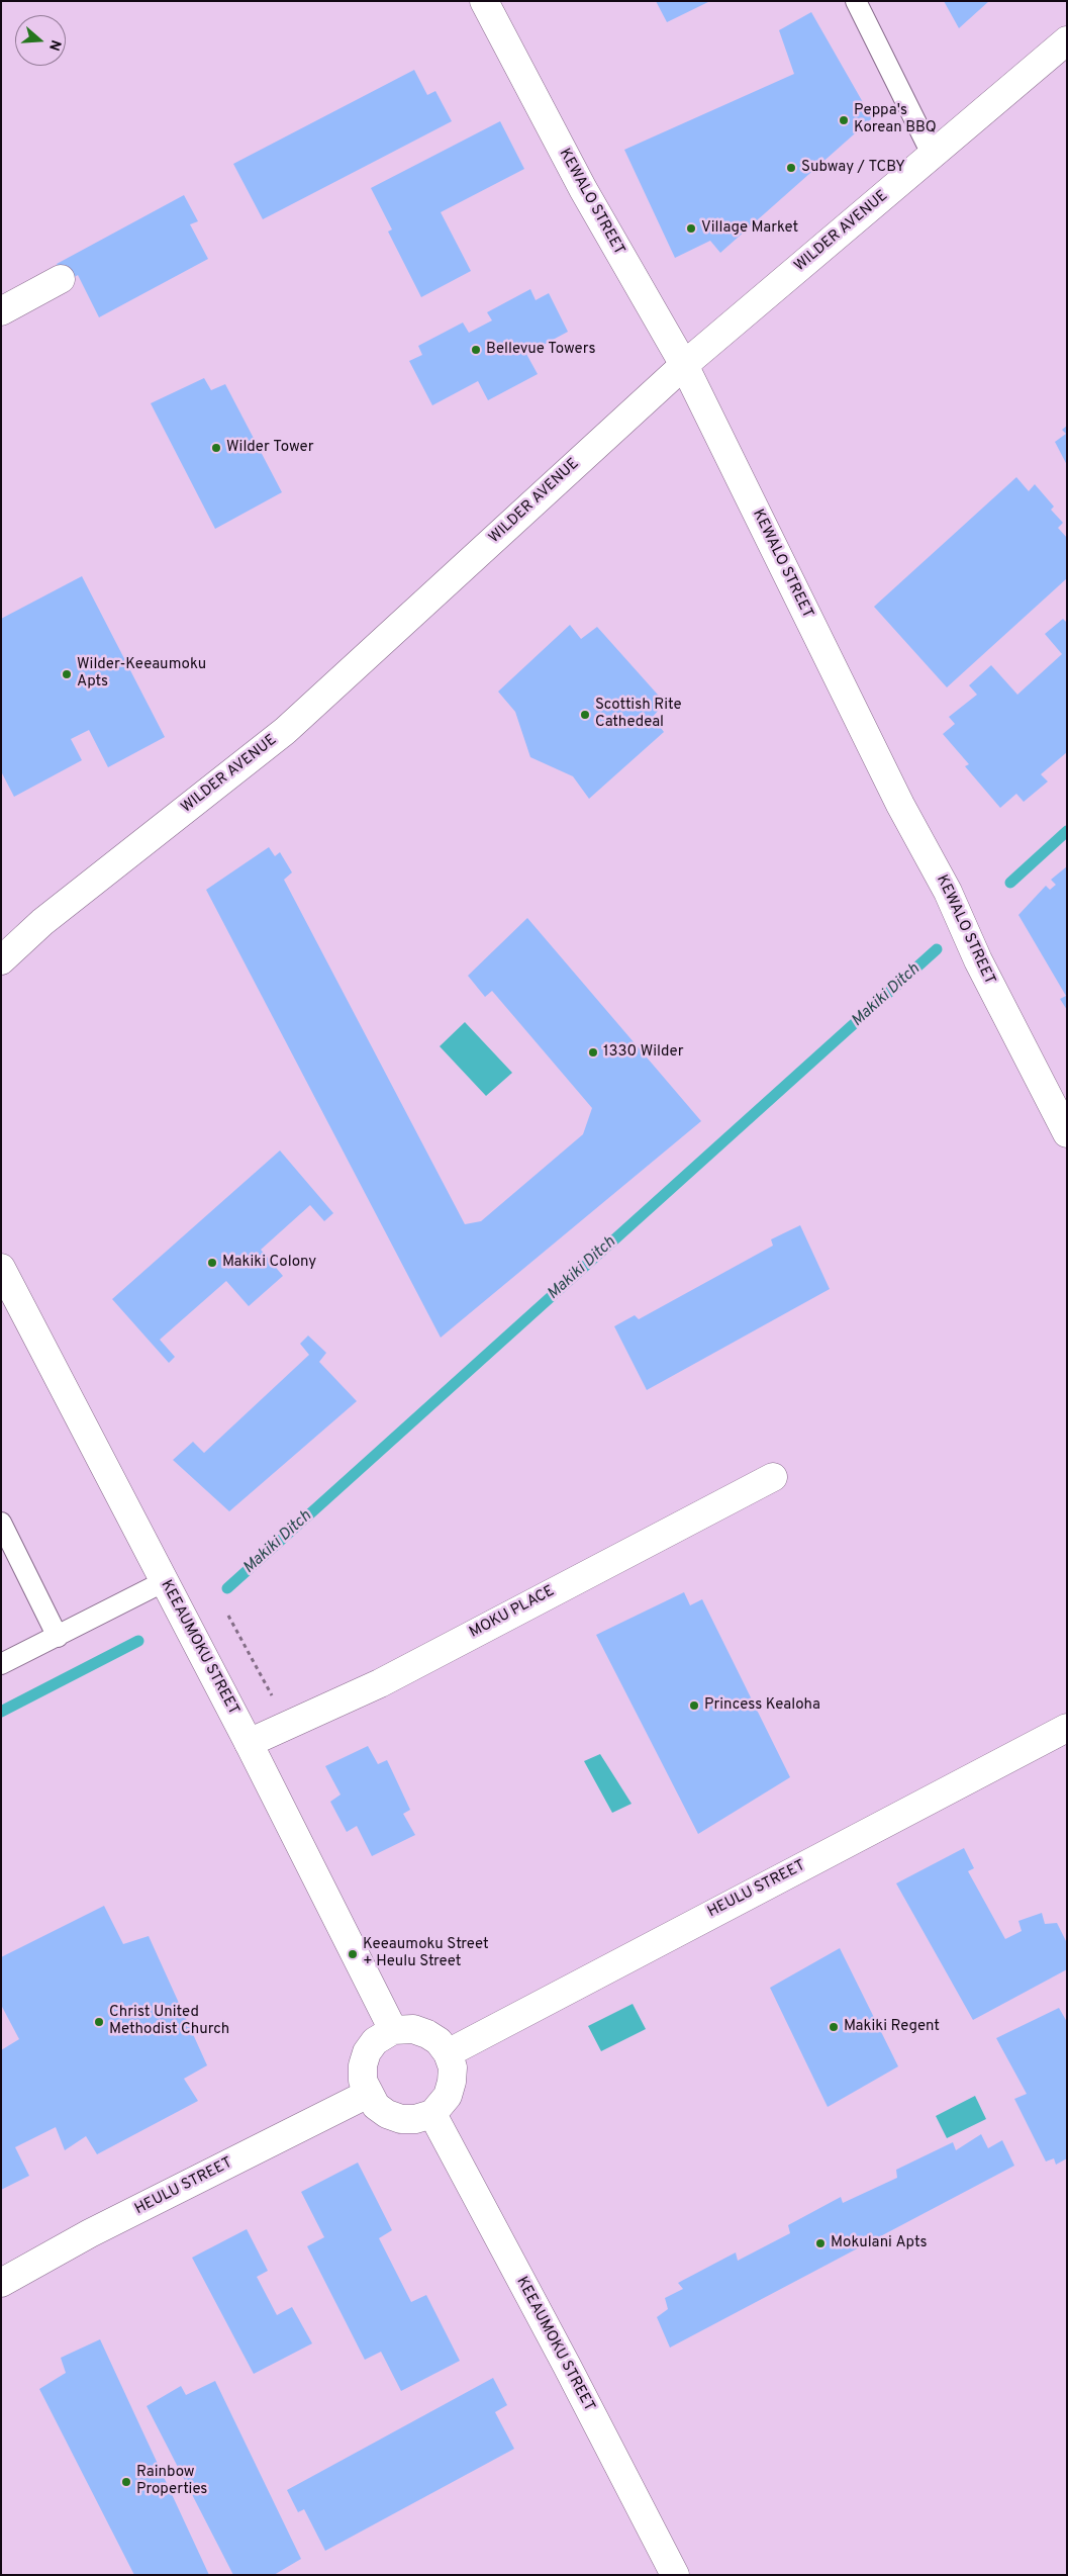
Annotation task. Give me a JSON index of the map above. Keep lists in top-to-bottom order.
{
  "streets": {
    "street": [
      "KEWALO STREET",
      "WILDER AVENUE",
      "MOKU PLACE",
      "KEEAUMOKU STREET",
      "HEULU STREET"
    ]
  },
  "crossings": [
    ["KEWALO STREET", "WILDER AVENUE"],
    ["MOKU PLACE", "KEEAUMOKU STREET"],
    ["KEEAUMOKU STREET", "HEULU STREET"]
  ],
  "water": ["Makiki Ditch"],
  "places": [
    "Peppa's Korean BBQ",
    "Subway / TCBY",
    "Village Market",
    "Bellevue Towers",
    "Wilder Tower",
    "Wilder-Keeaumoku Apts",
    "Scottish Rite Cathedeal",
    "1330 Wilder",
    "Makiki Colony",
    "Princess Kealoha",
    "Keeaumoku Street + Heulu Street",
    "Christ United Methodist Church",
    "Makiki Regent",
    "Mokulani Apts",
    "Rainbow Properties"
  ],
  "north": "right"
}
